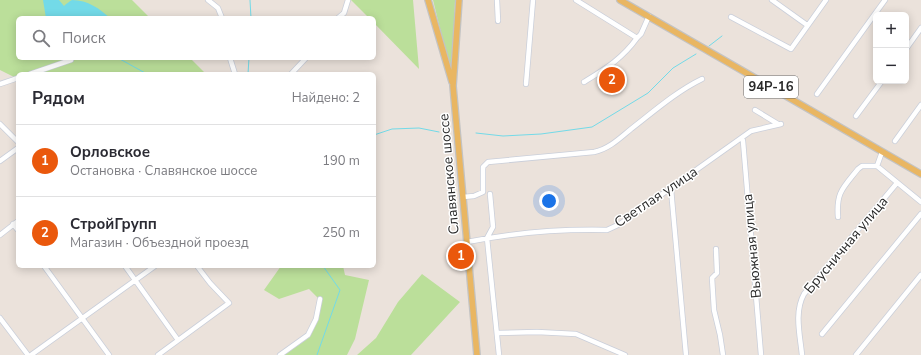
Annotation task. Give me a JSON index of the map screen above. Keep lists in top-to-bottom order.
{
  "streets": {
    "main road": ["94Р-16", "Славянское шоссе"],
    "street": ["Светлая улица", "Брусничная улица", "Вьюжная улица"]
  },
  "crossings": [
    ["Славянское шоссе", "Светлая улица"],
    ["Светлая улица", "Вьюжная улица"]
  ],
  "page": {
    "map_buttons": ["+", "−"],
    "search": "Поиск",
    "pins": ["2", "1"],
    "heading": ["Рядом", "Найдено: 2"],
    "list": [
      {
        "mark": "1",
        "name": "Орловское",
        "note": "Остановка · Славянское шоссе",
        "value": "190 m"
      },
      {
        "mark": "2",
        "name": "СтройГрупп",
        "note": "Магазин · Объездной проезд",
        "value": "250 m"
      }
    ]
  }
}
